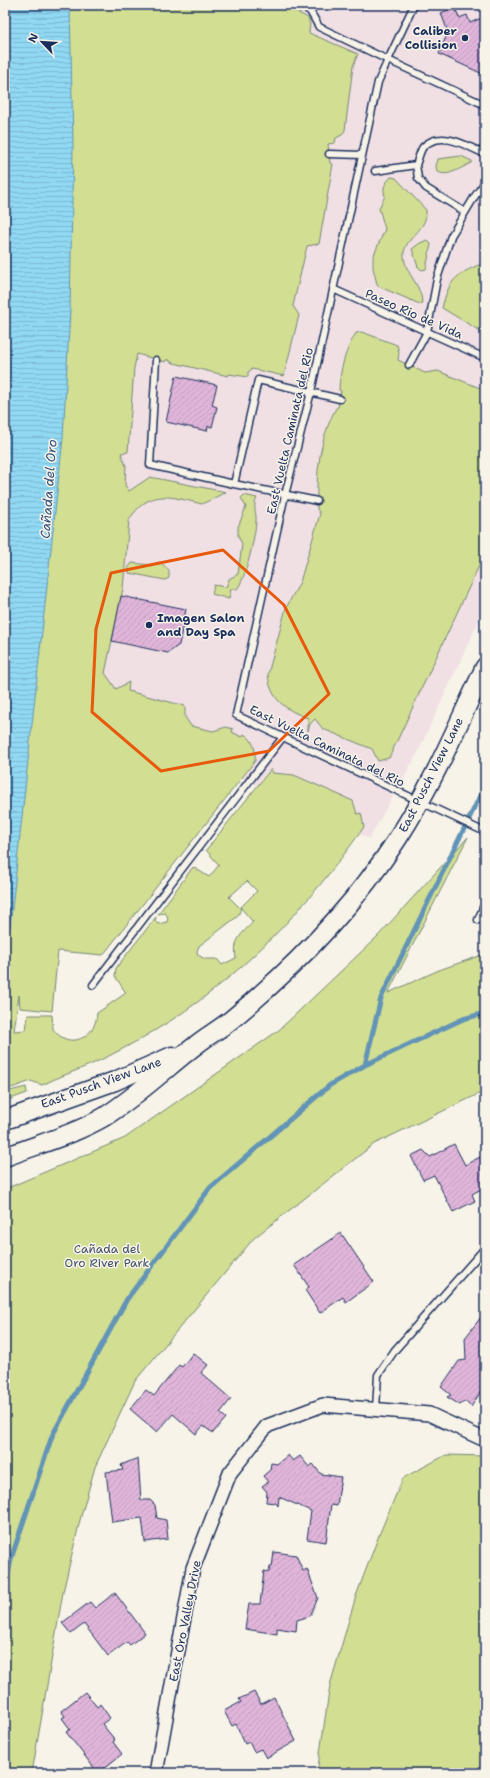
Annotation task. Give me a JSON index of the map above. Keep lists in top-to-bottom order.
{
  "streets": {
    "main road": ["East Pusch View Lane"],
    "street": ["East Oro Valley Drive"],
    "lane": ["Paseo Rio de Vida", "East Vuelta Caminata del Rio"]
  },
  "crossings": [
    ["Paseo Rio de Vida", "East Vuelta Caminata del Rio"],
    ["East Vuelta Caminata del Rio", "East Pusch View Lane"]
  ],
  "water": ["Cañada del Oro"],
  "parks": ["Cañada del Oro River Park"],
  "places": ["Caliber Collision", "Imagen Salon and Day Spa"],
  "north": "top left"
}
